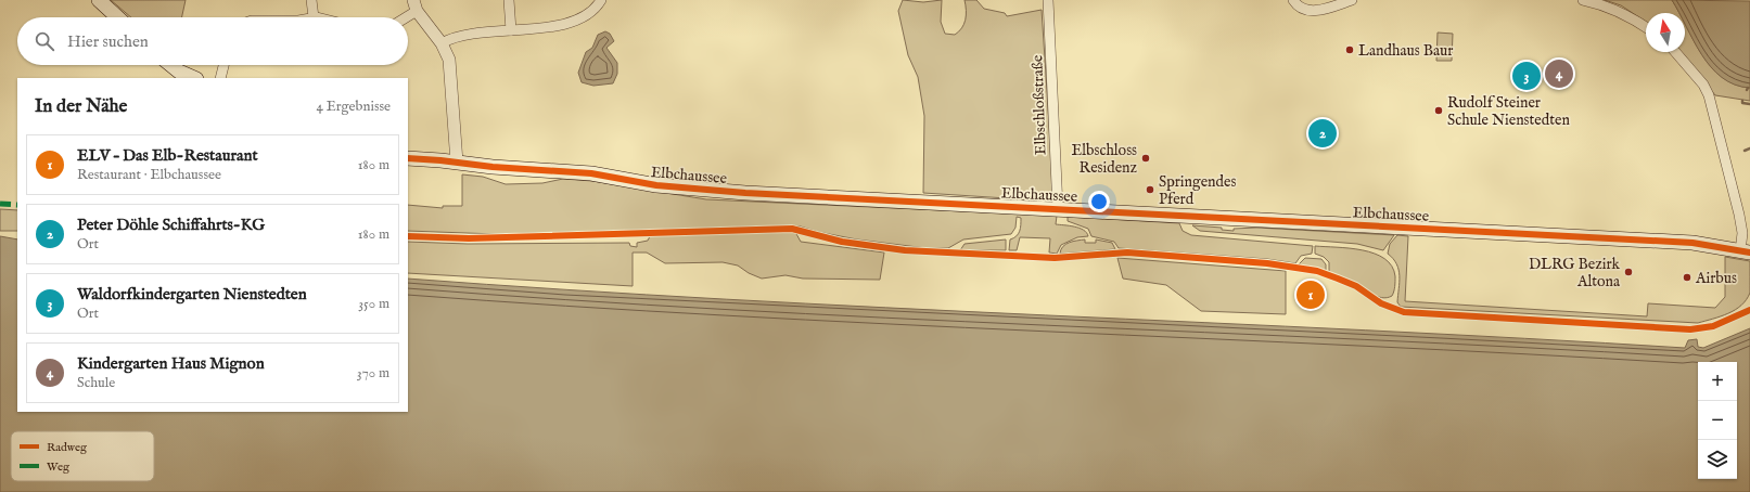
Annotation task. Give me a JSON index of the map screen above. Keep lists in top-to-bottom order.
{
  "streets": {
    "main road": ["Elbchaussee"],
    "street": ["Elbschloßstraße"]
  },
  "crossings": [
    ["Elbschloßstraße", "Elbchaussee"]
  ],
  "places": [
    "Landhaus Baur",
    "Rudolf Steiner Schule Nienstedten",
    "Elbschloss Residenz",
    "Springendes Pferd",
    "DLRG Bezirk Altona",
    "Airbus"
  ],
  "legend": ["Radweg", "Weg"],
  "north": "top",
  "page": {
    "search": "Hier suchen",
    "pins": [
      "4",
      "3",
      "2",
      "1"
    ],
    "heading": ["In der Nähe", "4 Ergebnisse"],
    "list": [
      {
        "mark": "1",
        "name": "ELV – Das Elb-Restaurant",
        "note": "Restaurant · Elbchaussee",
        "value": "180 m"
      },
      {
        "mark": "2",
        "name": "Peter Döhle Schiffahrts-KG",
        "note": "Ort",
        "value": "180 m"
      },
      {
        "mark": "3",
        "name": "Waldorfkindergarten Nienstedten",
        "note": "Ort",
        "value": "350 m"
      },
      {
        "mark": "4",
        "name": "Kindergarten Haus Mignon",
        "note": "Schule",
        "value": "370 m"
      }
    ],
    "map_buttons": ["+", "−"]
  }
}
